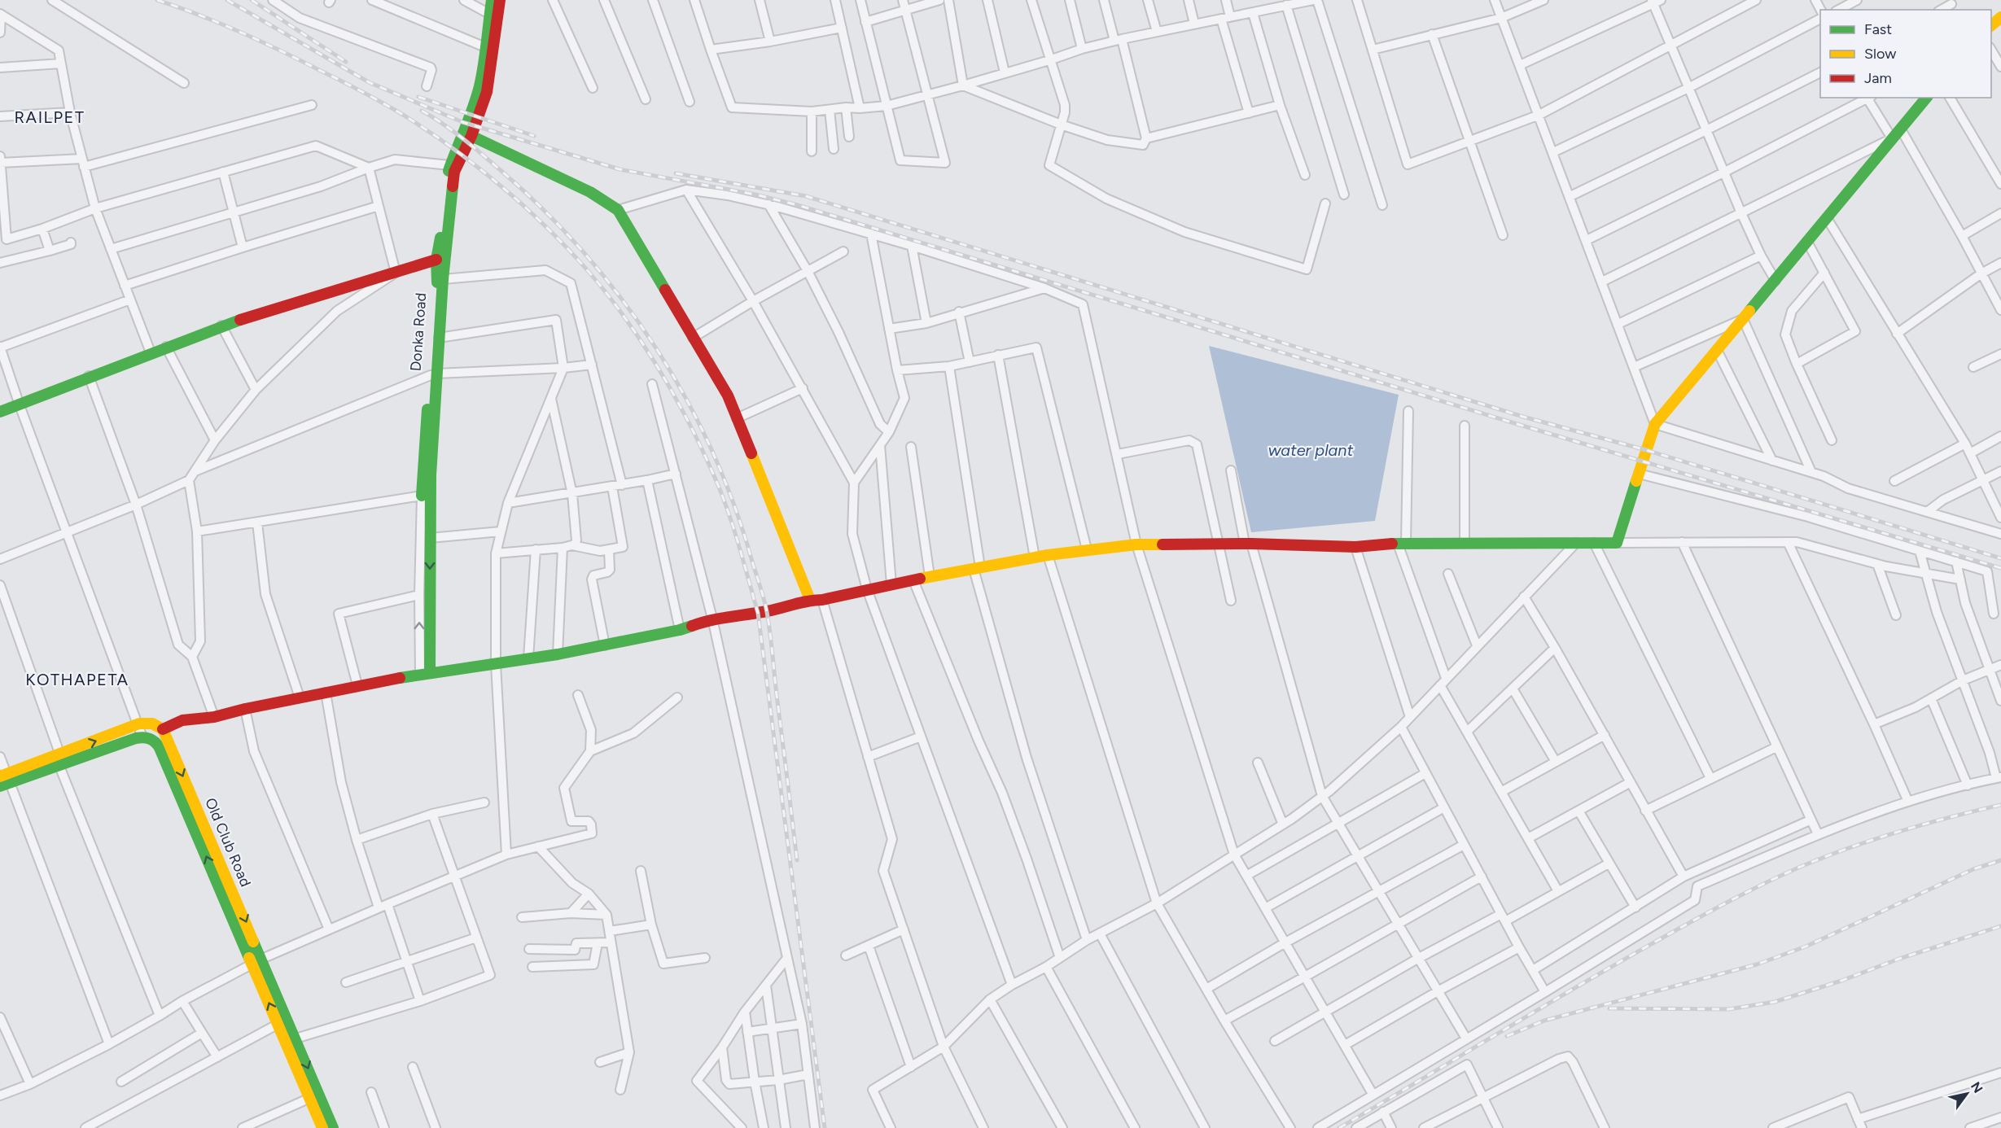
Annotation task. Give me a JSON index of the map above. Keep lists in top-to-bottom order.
{
  "streets": {
    "street": ["Donka Road", "Old Club Road"]
  },
  "districts": ["RAILPET", "KOTHAPETA"],
  "water": ["water plant"],
  "legend": ["Fast", "Slow", "Jam"],
  "north": "top right"
}
